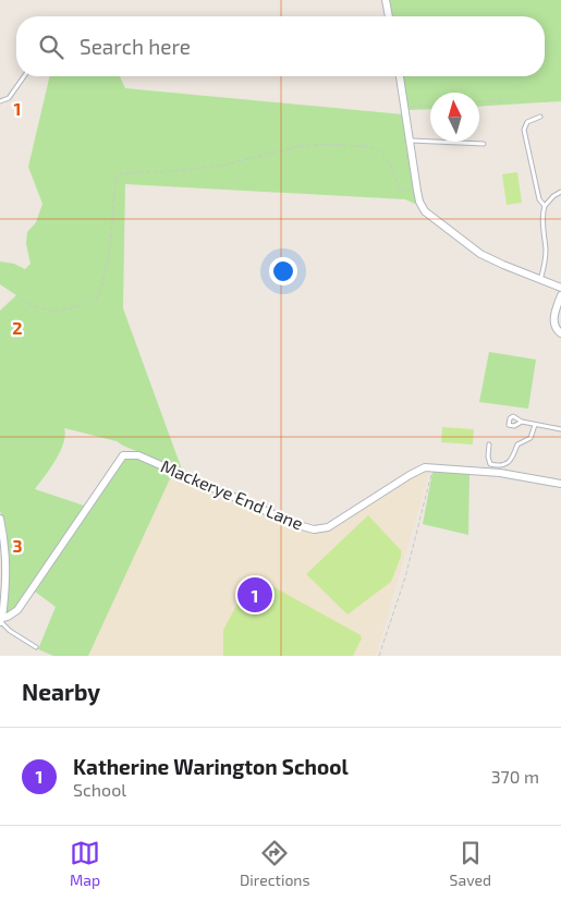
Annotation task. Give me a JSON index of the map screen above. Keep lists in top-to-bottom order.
{
  "streets": {
    "street": ["Mackerye End Lane"]
  },
  "north": "top",
  "page": {
    "search": "Search here",
    "pins": "1",
    "heading": "Nearby",
    "list": [
      {
        "mark": "1",
        "name": "Katherine Warington School",
        "note": "School",
        "value": "370 m"
      }
    ],
    "nav": ["Map", "Directions", "Saved"]
  },
  "grid": {
    "rows": ["1", "2", "3"]
  }
}
